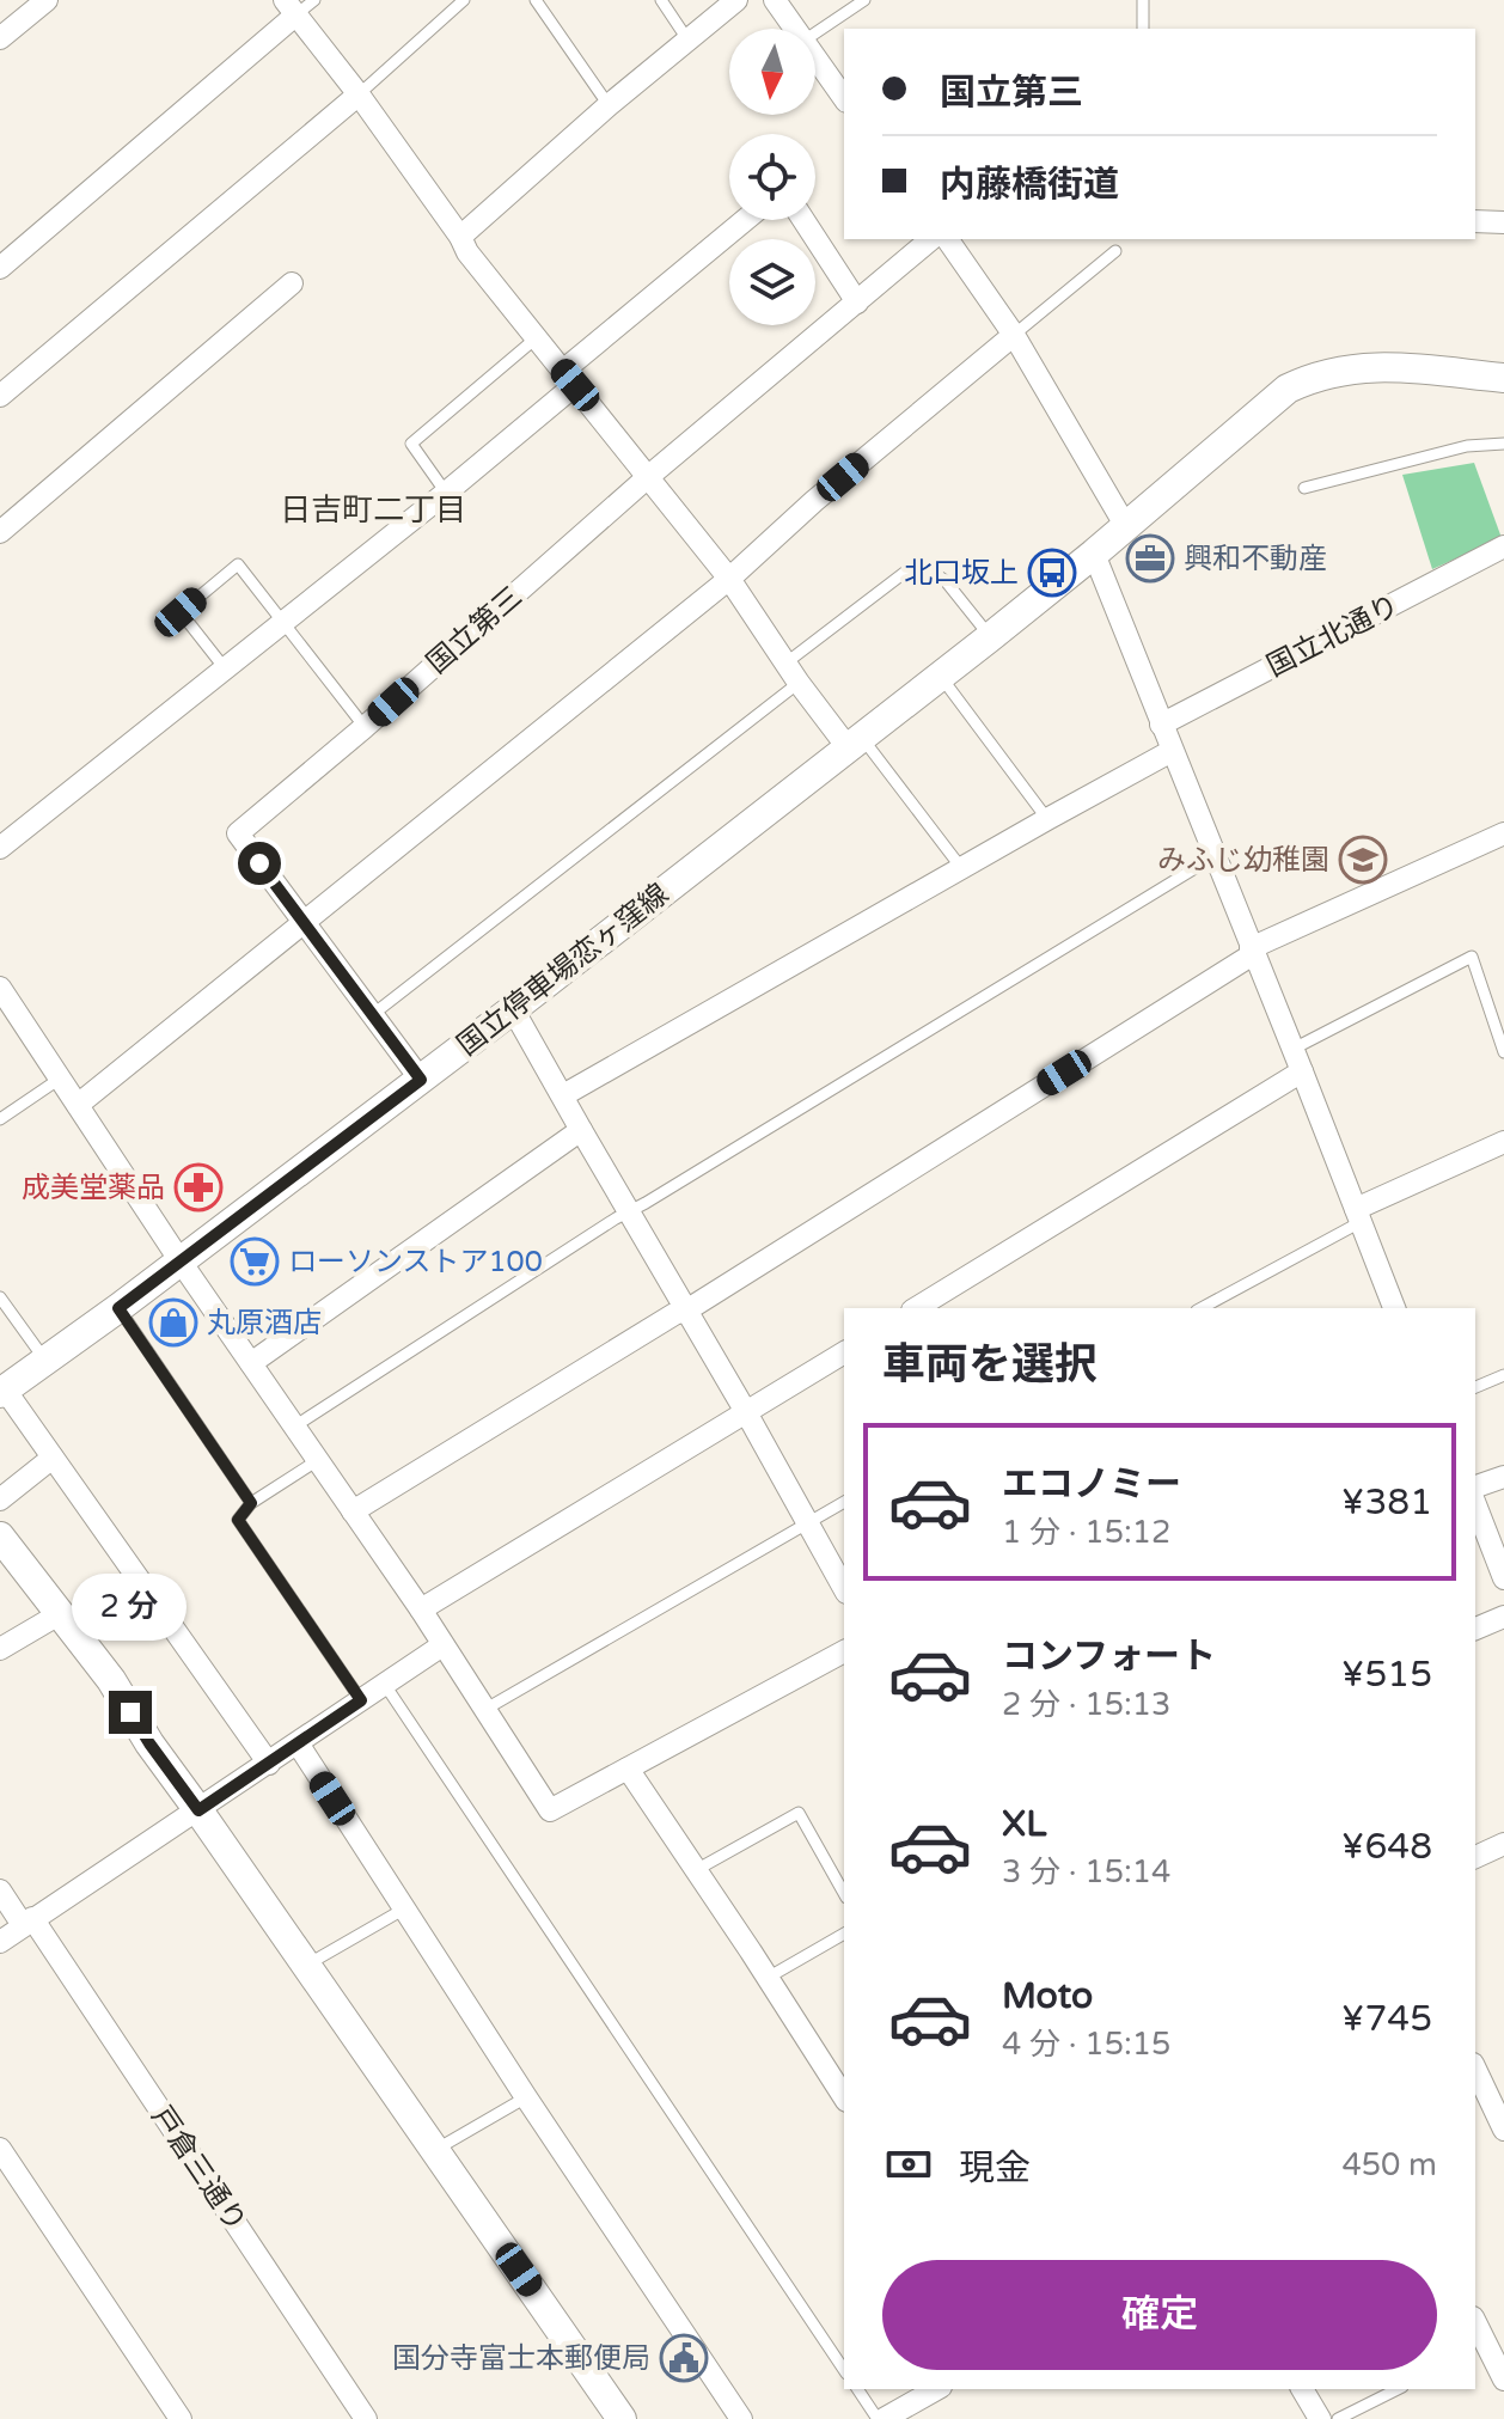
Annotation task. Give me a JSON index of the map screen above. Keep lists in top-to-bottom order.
{
  "streets": {
    "main road": ["国立停車場恋ヶ窪線"],
    "street": ["国立第三", "国立北通り", "戸倉三通り"]
  },
  "crossings": [
    ["国立第三", "国立停車場恋ヶ窪線"]
  ],
  "districts": ["日吉町二丁目"],
  "places": {
    "office": ["興和不動産"],
    "bus stop": ["北口坂上"],
    "school or university": ["みふじ幼稚園"],
    "pharmacy": ["成美堂薬品"],
    "supermarket": ["ローソンストア100"],
    "shop": ["丸原酒店"],
    "public building": ["国分寺富士本郵便局"]
  },
  "north": "bottom",
  "page": {
    "banner": ["国立第三", "内藤橋街道"],
    "heading": "車両を選択",
    "list": [
      {
        "name": "エコノミー",
        "note": "1 分 · 15:12",
        "value": "¥381"
      },
      {
        "name": "コンフォート",
        "note": "2 分 · 15:13",
        "value": "¥515"
      },
      {
        "name": "XL",
        "note": "3 分 · 15:14",
        "value": "¥648"
      },
      {
        "name": "Moto",
        "note": "4 分 · 15:15",
        "value": "¥745"
      }
    ],
    "bubble": "2 分",
    "pay": ["現金", "450 m"],
    "buttons": "確定"
  }
}
